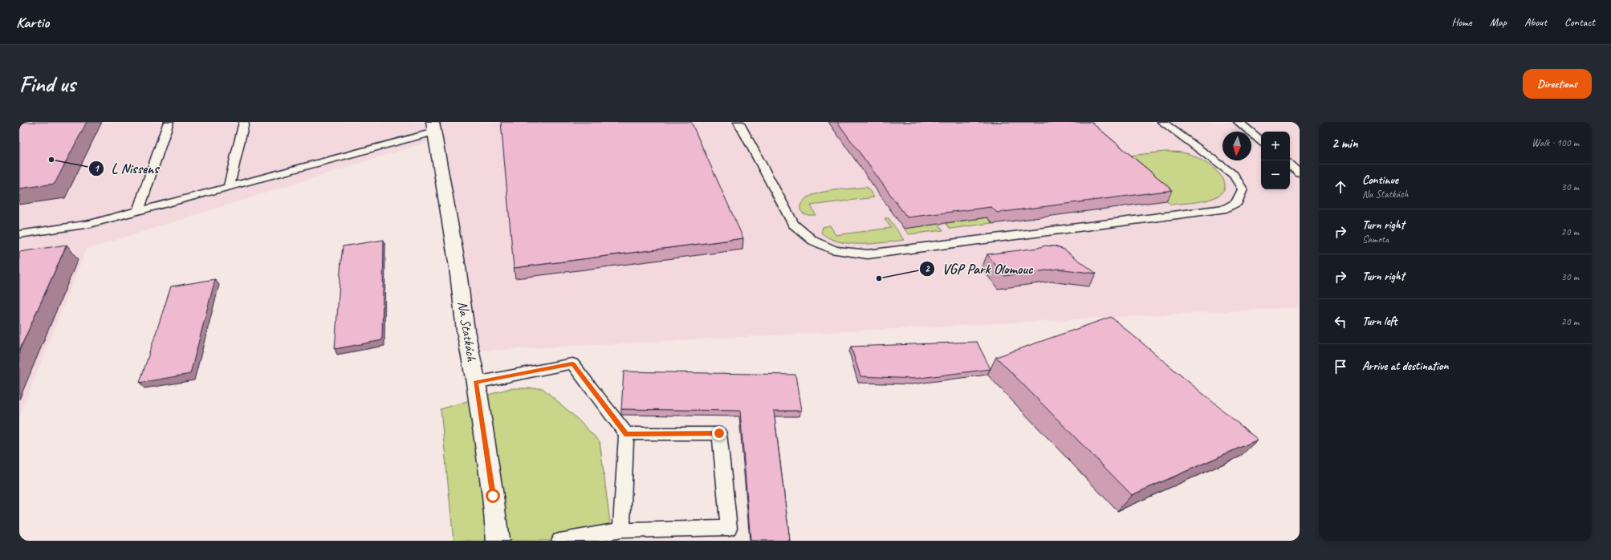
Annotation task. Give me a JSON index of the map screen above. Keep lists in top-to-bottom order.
{
  "streets": {
    "street": ["Na Statkách"]
  },
  "places": ["L Nissens", "VGP Park Olomouc"],
  "north": "bottom",
  "page": {
    "header": "Kartio",
    "nav": [
      "Home",
      "Map",
      "About",
      "Contact"
    ],
    "buttons": "Directions",
    "title": "Find us",
    "heading": ["2 min", "Walk · 100 m"],
    "map_buttons": ["+", "−"],
    "list": [
      ["Continue", "Na Statkách", "30 m"],
      ["Turn right", "Samota", "20 m"],
      ["Turn right", "30 m"],
      ["Turn left", "20 m"],
      "Arrive at destination"
    ]
  }
}
